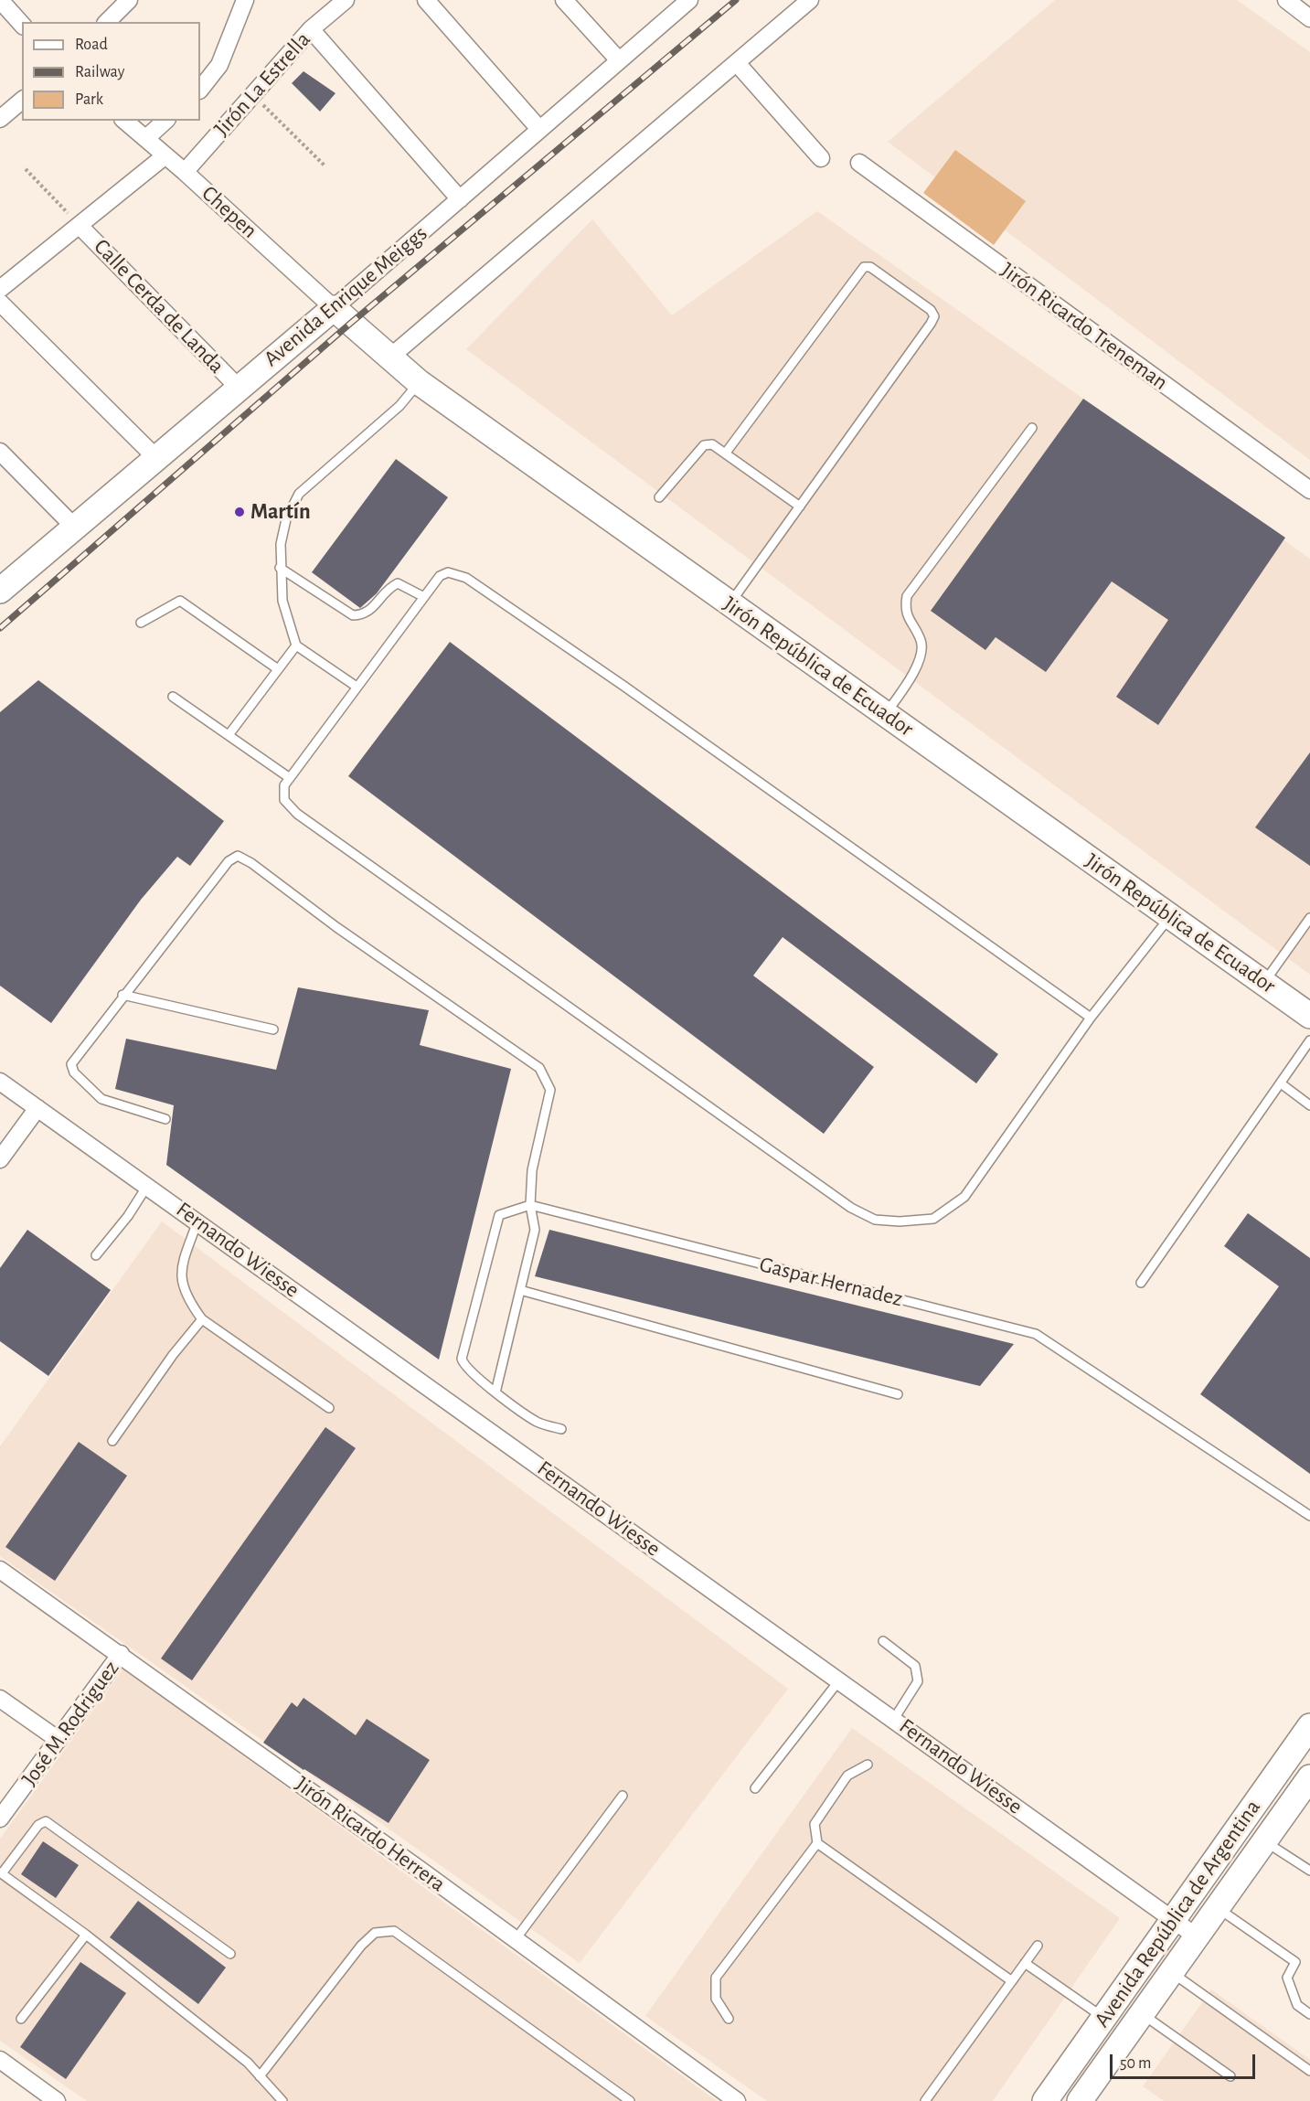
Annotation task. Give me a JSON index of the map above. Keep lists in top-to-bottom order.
{
  "streets": {
    "street": [
      "Jirón La Estrella",
      "Chepen",
      "Avenida Enrique Meiggs",
      "Calle Cerda de Landa",
      "Jirón Ricardo Treneman",
      "Jirón República de Ecuador",
      "Fernando Wiesse",
      "José M.Rodriguez",
      "Jirón Ricardo Herrera",
      "Avenida República de Argentina"
    ],
    "lane": ["Gaspar Hernadez"]
  },
  "crossings": [
    ["Jirón La Estrella", "Chepen"],
    ["Chepen", "Avenida Enrique Meiggs"],
    ["Chepen", "Jirón República de Ecuador"],
    ["Avenida Enrique Meiggs", "Calle Cerda de Landa"],
    ["Avenida Enrique Meiggs", "Jirón República de Ecuador"],
    ["Fernando Wiesse", "Avenida República de Argentina"],
    ["José M.Rodriguez", "Jirón Ricardo Herrera"]
  ],
  "places": ["Martín"],
  "legend": ["Road", "Railway", "Park"],
  "scale_bar": "50 m"
}
